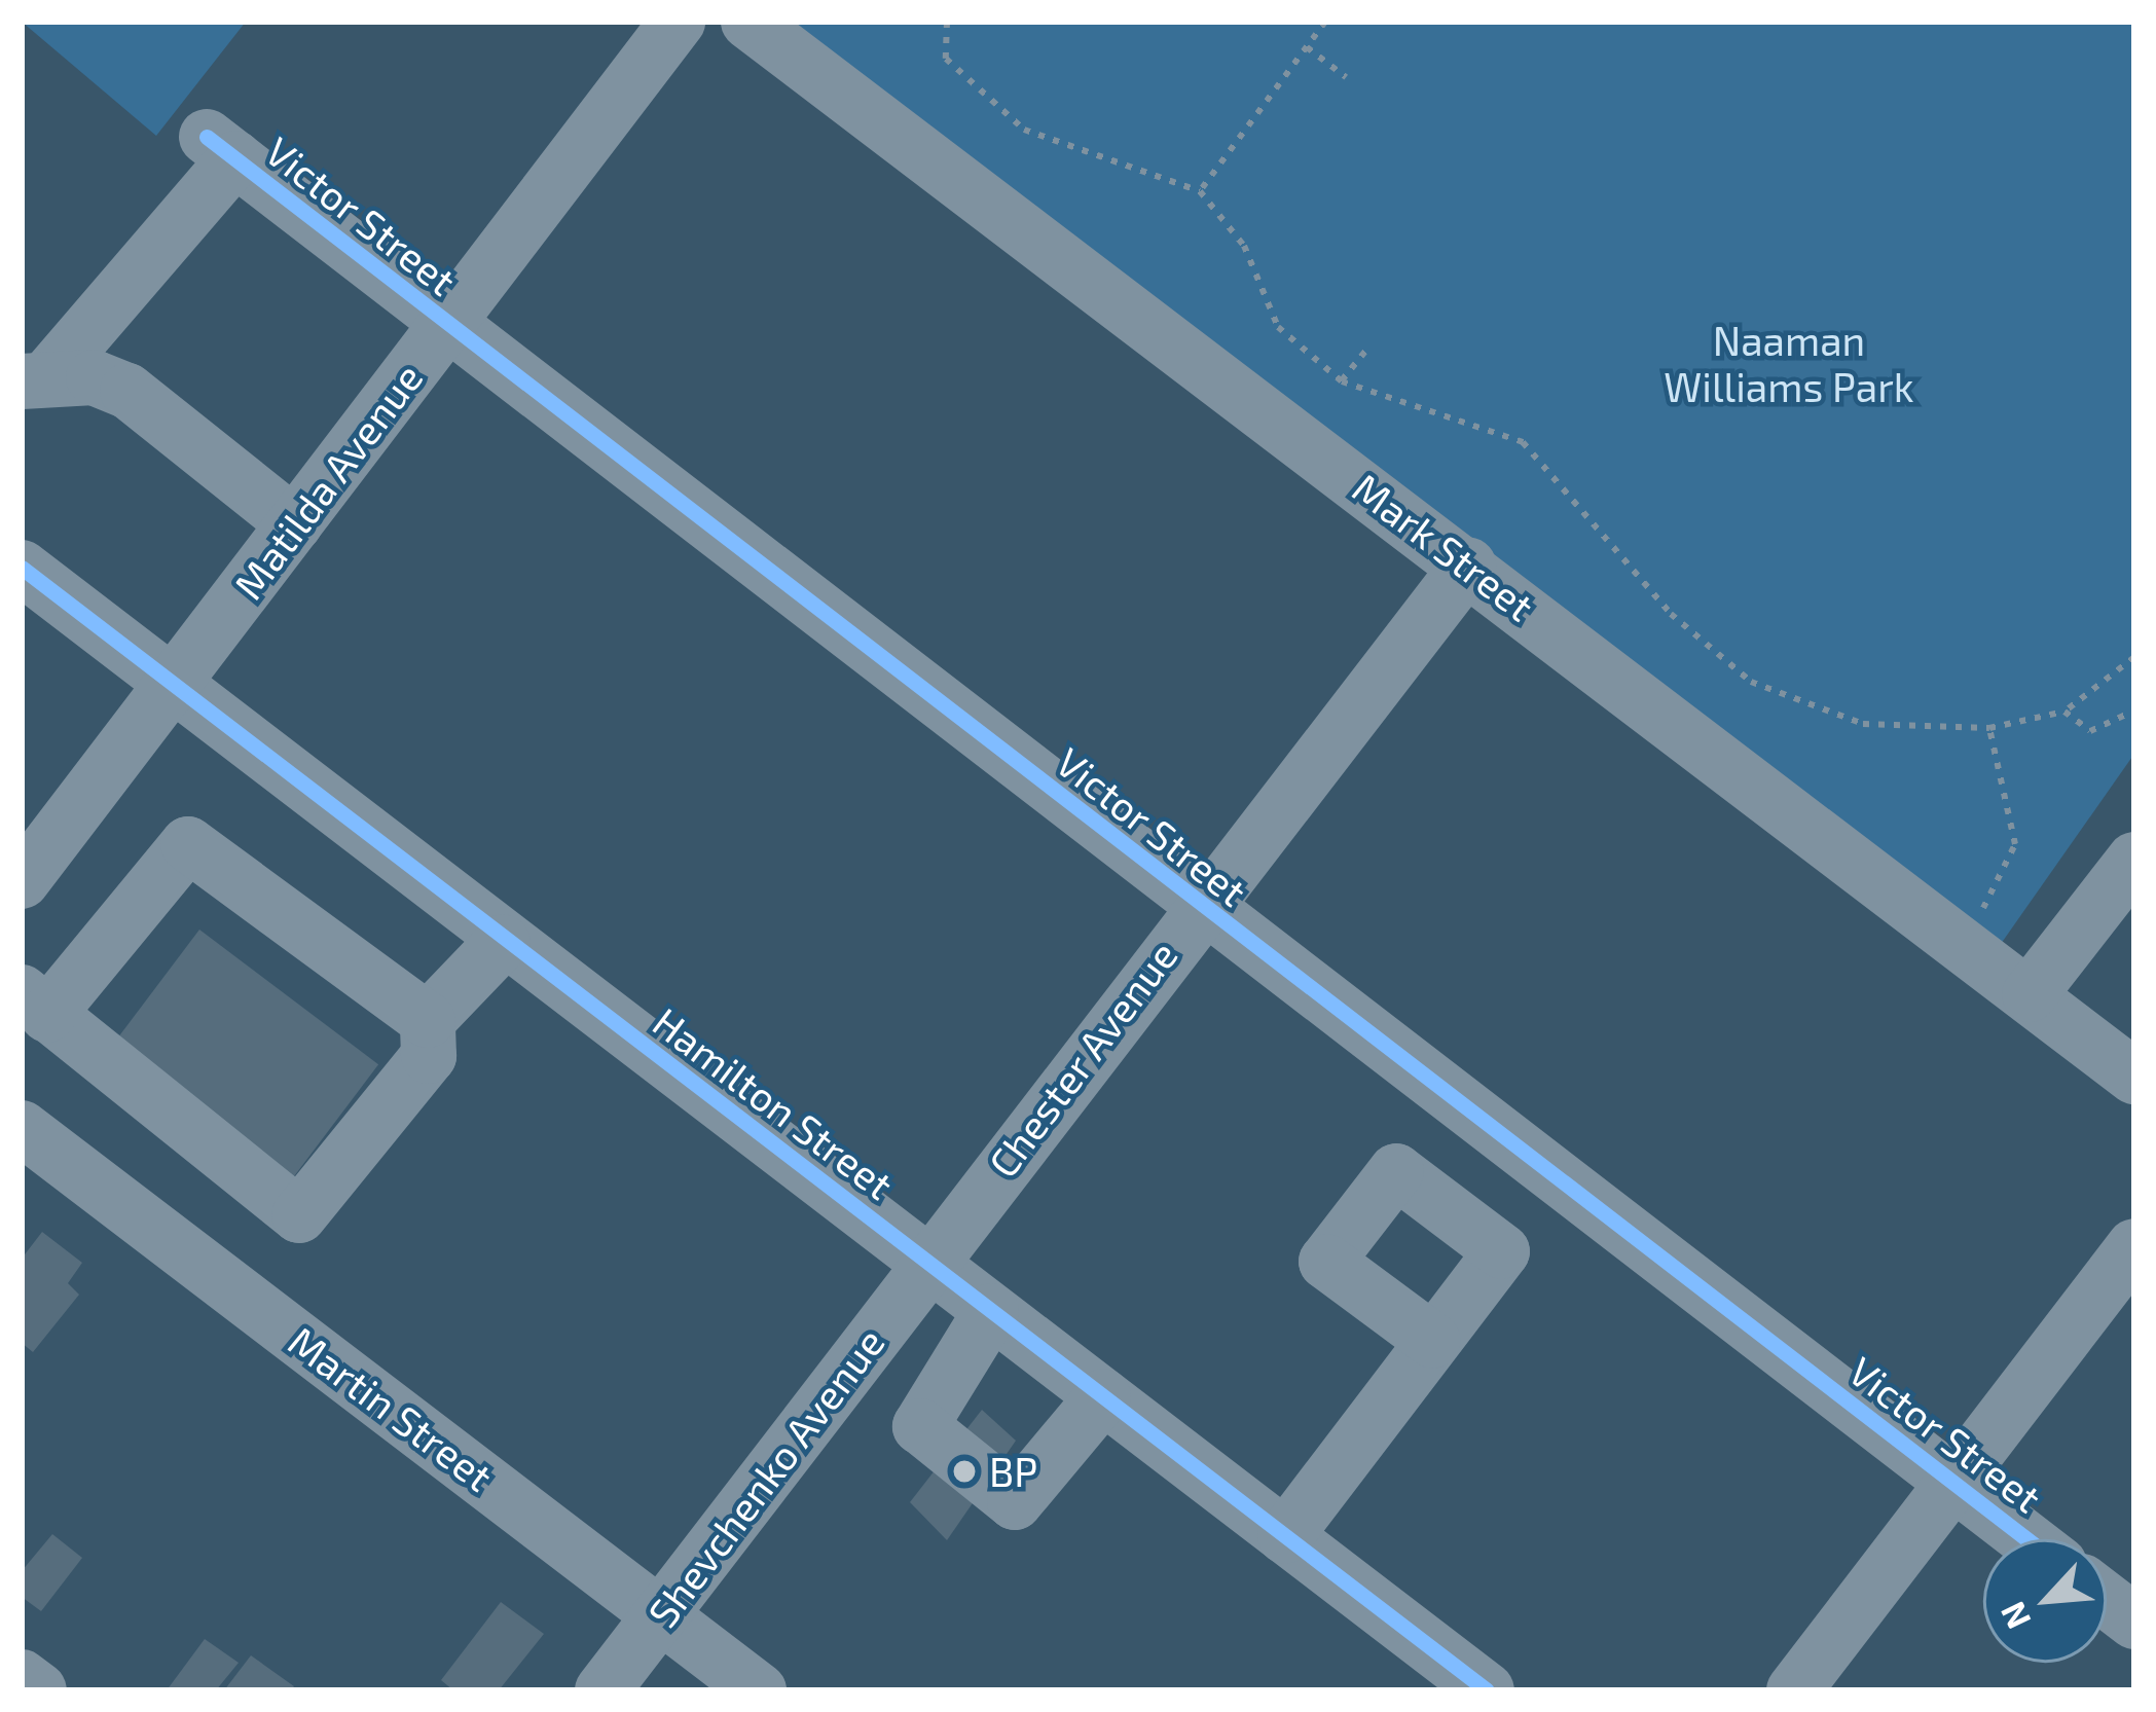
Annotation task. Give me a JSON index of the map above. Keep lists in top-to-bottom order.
{
  "streets": {
    "street": [
      "Victor Street",
      "Matilda Avenue",
      "Mark Street",
      "Chester Avenue",
      "Hamilton Street",
      "Martin Street",
      "Shevchenko Avenue"
    ]
  },
  "crossings": [
    ["Victor Street", "Matilda Avenue"],
    ["Victor Street", "Chester Avenue"],
    ["Matilda Avenue", "Hamilton Street"],
    ["Mark Street", "Chester Avenue"],
    ["Chester Avenue", "Hamilton Street"],
    ["Chester Avenue", "Shevchenko Avenue"],
    ["Hamilton Street", "Shevchenko Avenue"],
    ["Martin Street", "Shevchenko Avenue"]
  ],
  "parks": ["Naaman Williams Park"],
  "places": ["BP"],
  "north": "bottom left"
}
